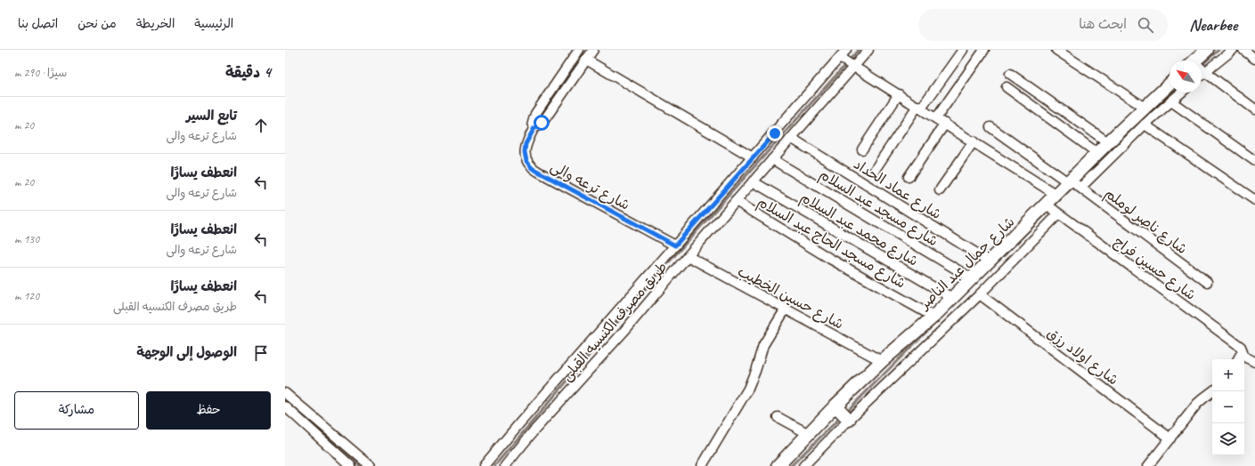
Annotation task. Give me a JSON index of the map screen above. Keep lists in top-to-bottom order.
{
  "streets": {
    "street": [
      "شارع ترعه والى",
      "شارع عماد الحداد",
      "شارع مسجد عبد السلام",
      "شارع ناصر لوملم",
      "شارع محمد عبد السلام",
      "شارع مسجد الحاج عبد السلام",
      "شارع جمال عبد الناصر",
      "شارع حسين فراج",
      "شارع حسين الخطيب",
      "طريق مصرف الكنسيه القبلى",
      "شارع اولاد رزق"
    ]
  },
  "crossings": [
    ["شارع ترعه والى", "طريق مصرف الكنسيه القبلى"],
    ["شارع عماد الحداد", "شارع جمال عبد الناصر"],
    ["شارع عماد الحداد", "طريق مصرف الكنسيه القبلى"],
    ["شارع مسجد عبد السلام", "شارع جمال عبد الناصر"],
    ["شارع مسجد عبد السلام", "طريق مصرف الكنسيه القبلى"],
    ["شارع ناصر لوملم", "شارع جمال عبد الناصر"],
    ["شارع محمد عبد السلام", "شارع جمال عبد الناصر"],
    ["شارع محمد عبد السلام", "طريق مصرف الكنسيه القبلى"],
    ["شارع مسجد الحاج عبد السلام", "شارع جمال عبد الناصر"],
    ["شارع مسجد الحاج عبد السلام", "طريق مصرف الكنسيه القبلى"],
    ["شارع جمال عبد الناصر", "شارع حسين فراج"],
    ["شارع جمال عبد الناصر", "شارع حسين الخطيب"],
    ["شارع جمال عبد الناصر", "شارع اولاد رزق"],
    ["شارع حسين الخطيب", "طريق مصرف الكنسيه القبلى"]
  ],
  "north": "top left",
  "page": {
    "header": "Nearbee",
    "search": "ابحث هنا",
    "nav": [
      "الرئيسية",
      "الخريطة",
      "من نحن",
      "اتصل بنا"
    ],
    "heading": ["4 دقيقة", "سيرًا · 290 m"],
    "list": [
      ["تابع السير", "شارع ترعه والى", "20 m"],
      ["انعطف يسارًا", "شارع ترعه والى", "20 m"],
      ["انعطف يسارًا", "شارع ترعه والى", "130 m"],
      ["انعطف يسارًا", "طريق مصرف الكنسيه القبلى", "120 m"],
      "الوصول إلى الوجهة"
    ],
    "map_buttons": ["+", "−"],
    "buttons": ["حفظ", "مشاركة"]
  }
}
